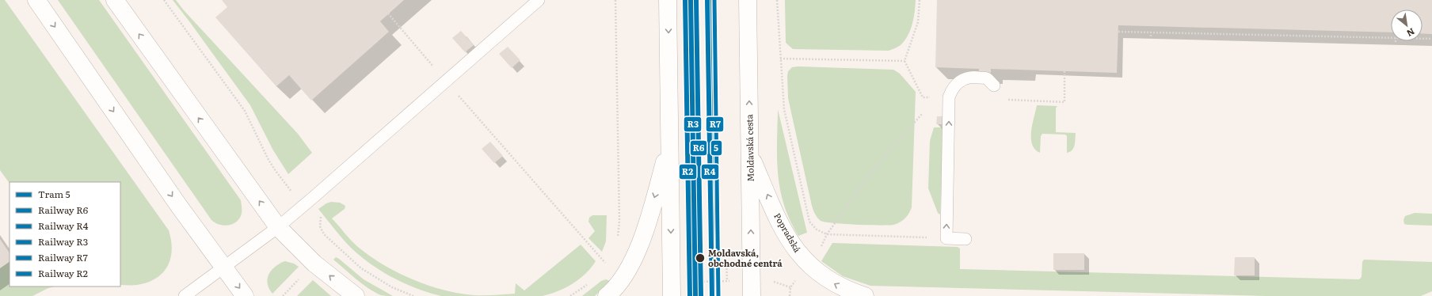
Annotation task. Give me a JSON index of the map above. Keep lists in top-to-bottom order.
{
  "streets": {
    "street": ["Moldavská cesta", "Popradská"]
  },
  "crossings": [
    ["Moldavská cesta", "Popradská"]
  ],
  "one_way": ["Popradská"],
  "places": ["Moldavská, obchodné centrá"],
  "lines": [
    "tram line 5",
    "rail line R6",
    "rail line R4",
    "rail line R3",
    "rail line R7",
    "rail line R2"
  ],
  "legend": [
    "Tram 5",
    "Railway R6",
    "Railway R4",
    "Railway R3",
    "Railway R7",
    "Railway R2"
  ],
  "north": "bottom right"
}
